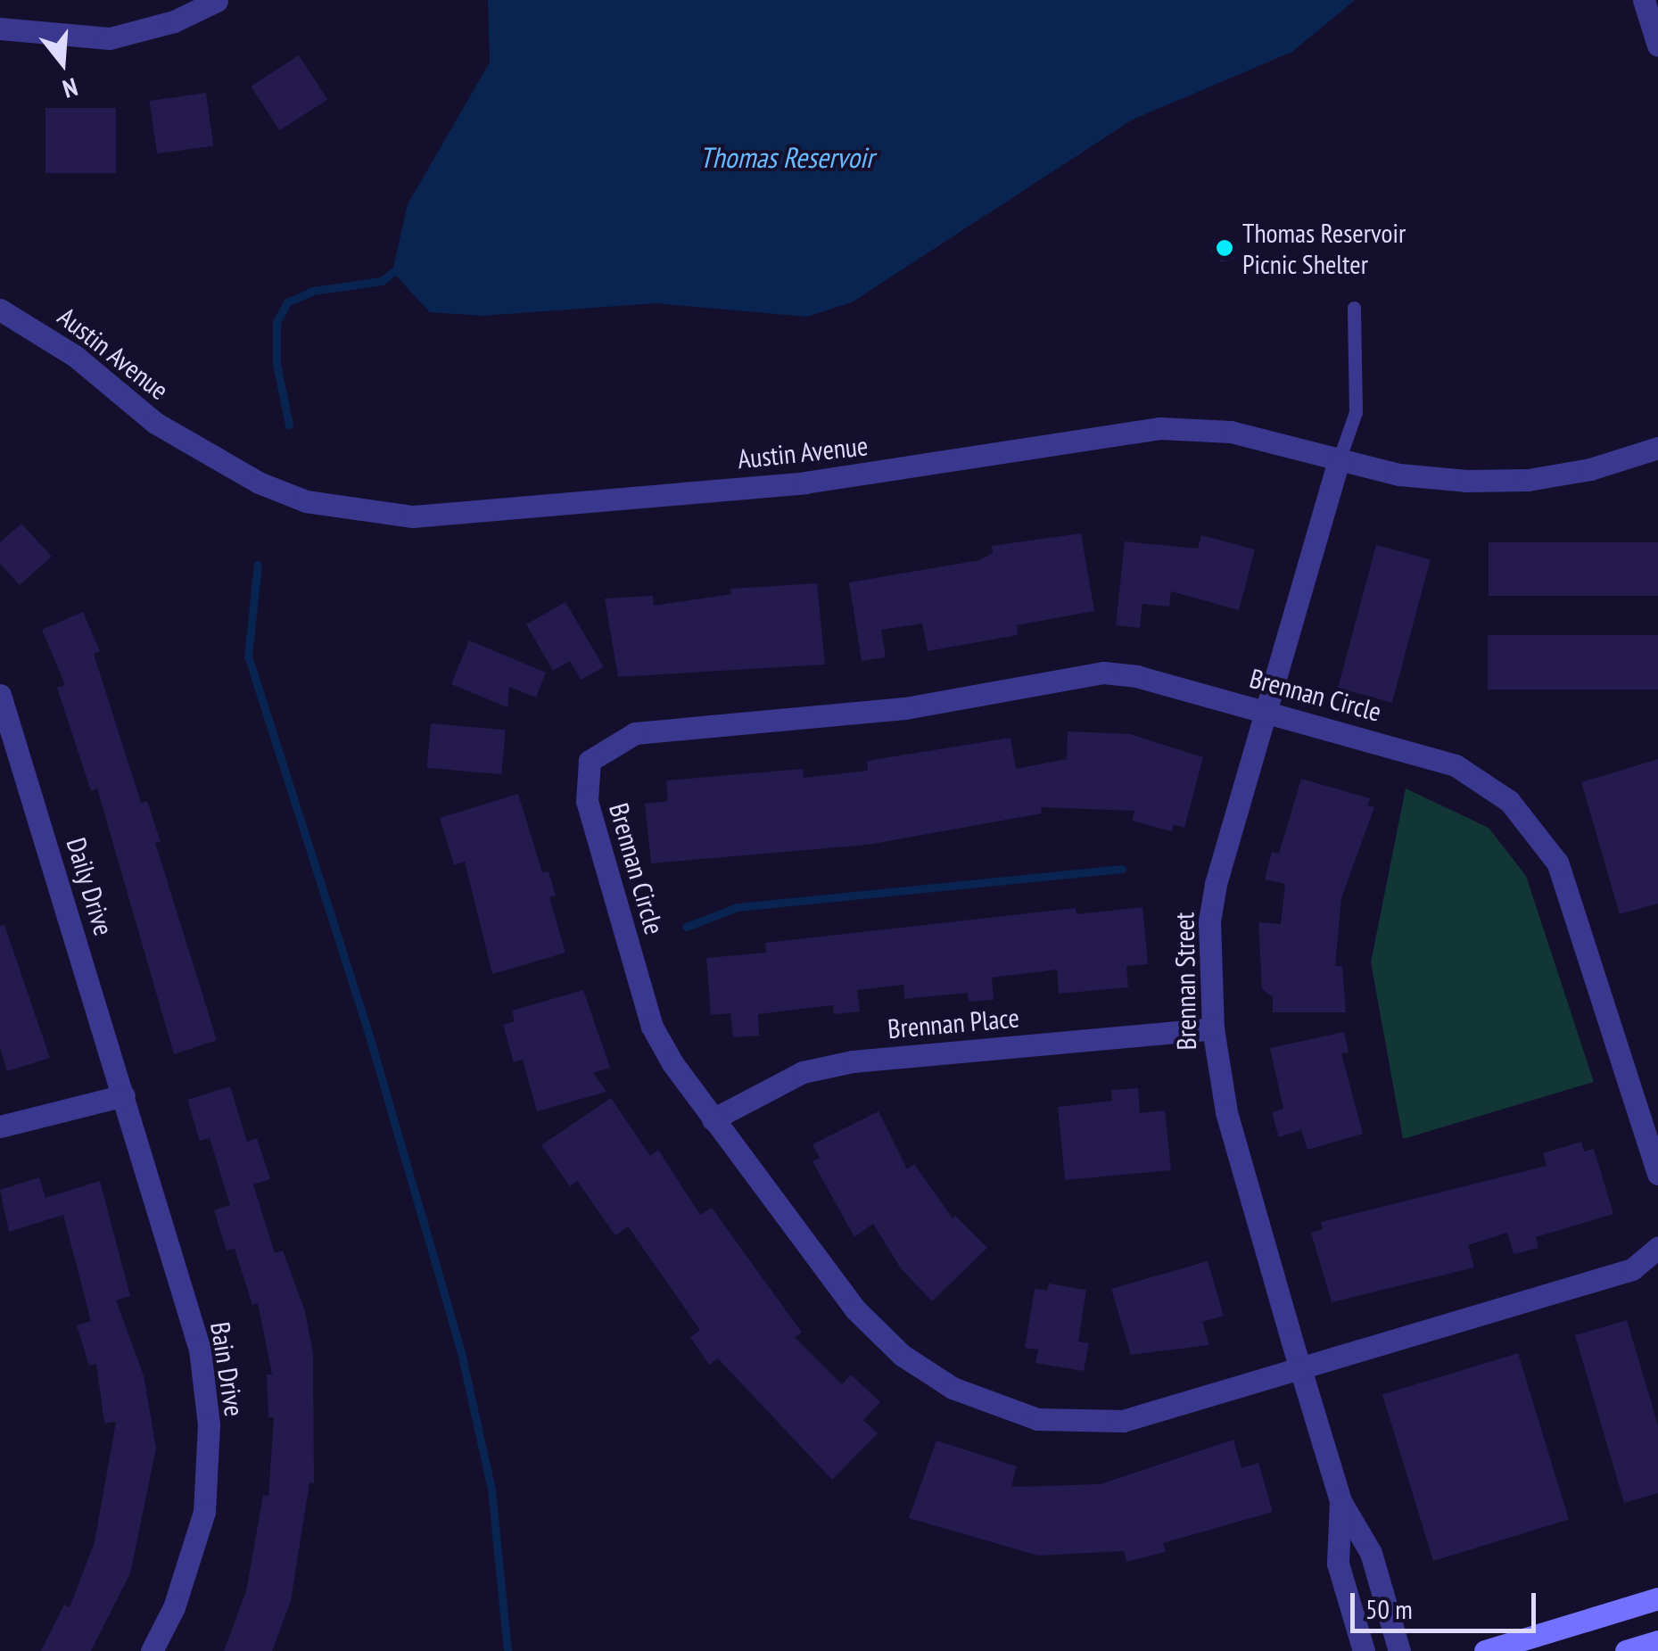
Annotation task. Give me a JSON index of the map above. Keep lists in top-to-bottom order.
{
  "streets": {
    "street": [
      "Austin Avenue",
      "Brennan Circle",
      "Daily Drive",
      "Brennan Street",
      "Brennan Place",
      "Bain Drive"
    ]
  },
  "crossings": [
    ["Austin Avenue", "Brennan Street"],
    ["Brennan Circle", "Brennan Street"],
    ["Brennan Circle", "Brennan Place"],
    ["Daily Drive", "Bain Drive"],
    ["Brennan Street", "Brennan Place"]
  ],
  "water": ["Thomas Reservoir"],
  "places": ["Thomas Reservoir Picnic Shelter"],
  "scale_bar": "50 m",
  "north": "bottom"
}
